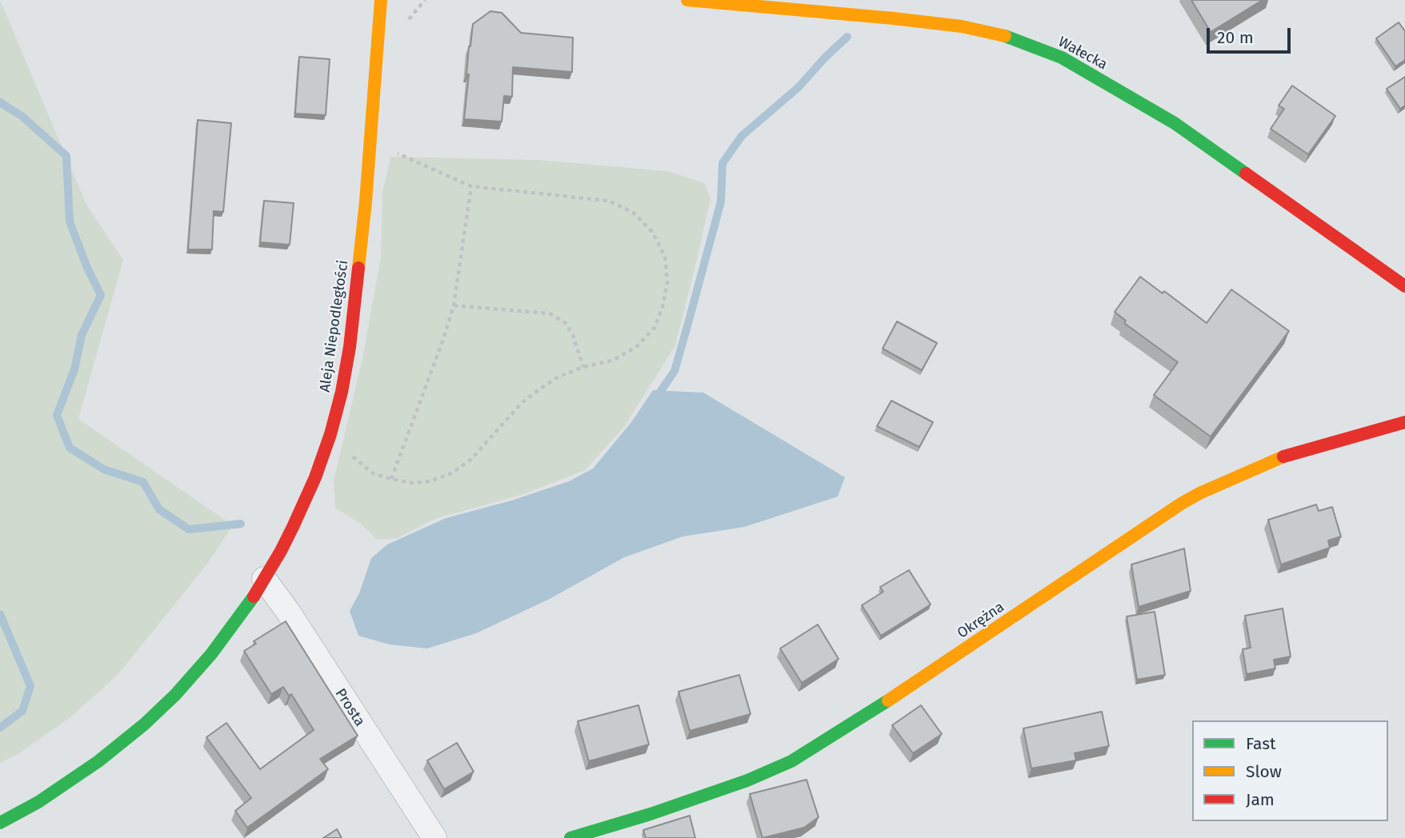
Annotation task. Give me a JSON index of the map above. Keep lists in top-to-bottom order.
{
  "streets": {
    "street": [
      "Wałecka",
      "Aleja Niepodległości",
      "Okrężna",
      "Prosta"
    ]
  },
  "crossings": [
    ["Aleja Niepodległości", "Prosta"]
  ],
  "legend": ["Fast", "Slow", "Jam"],
  "scale_bar": "20 m"
}
